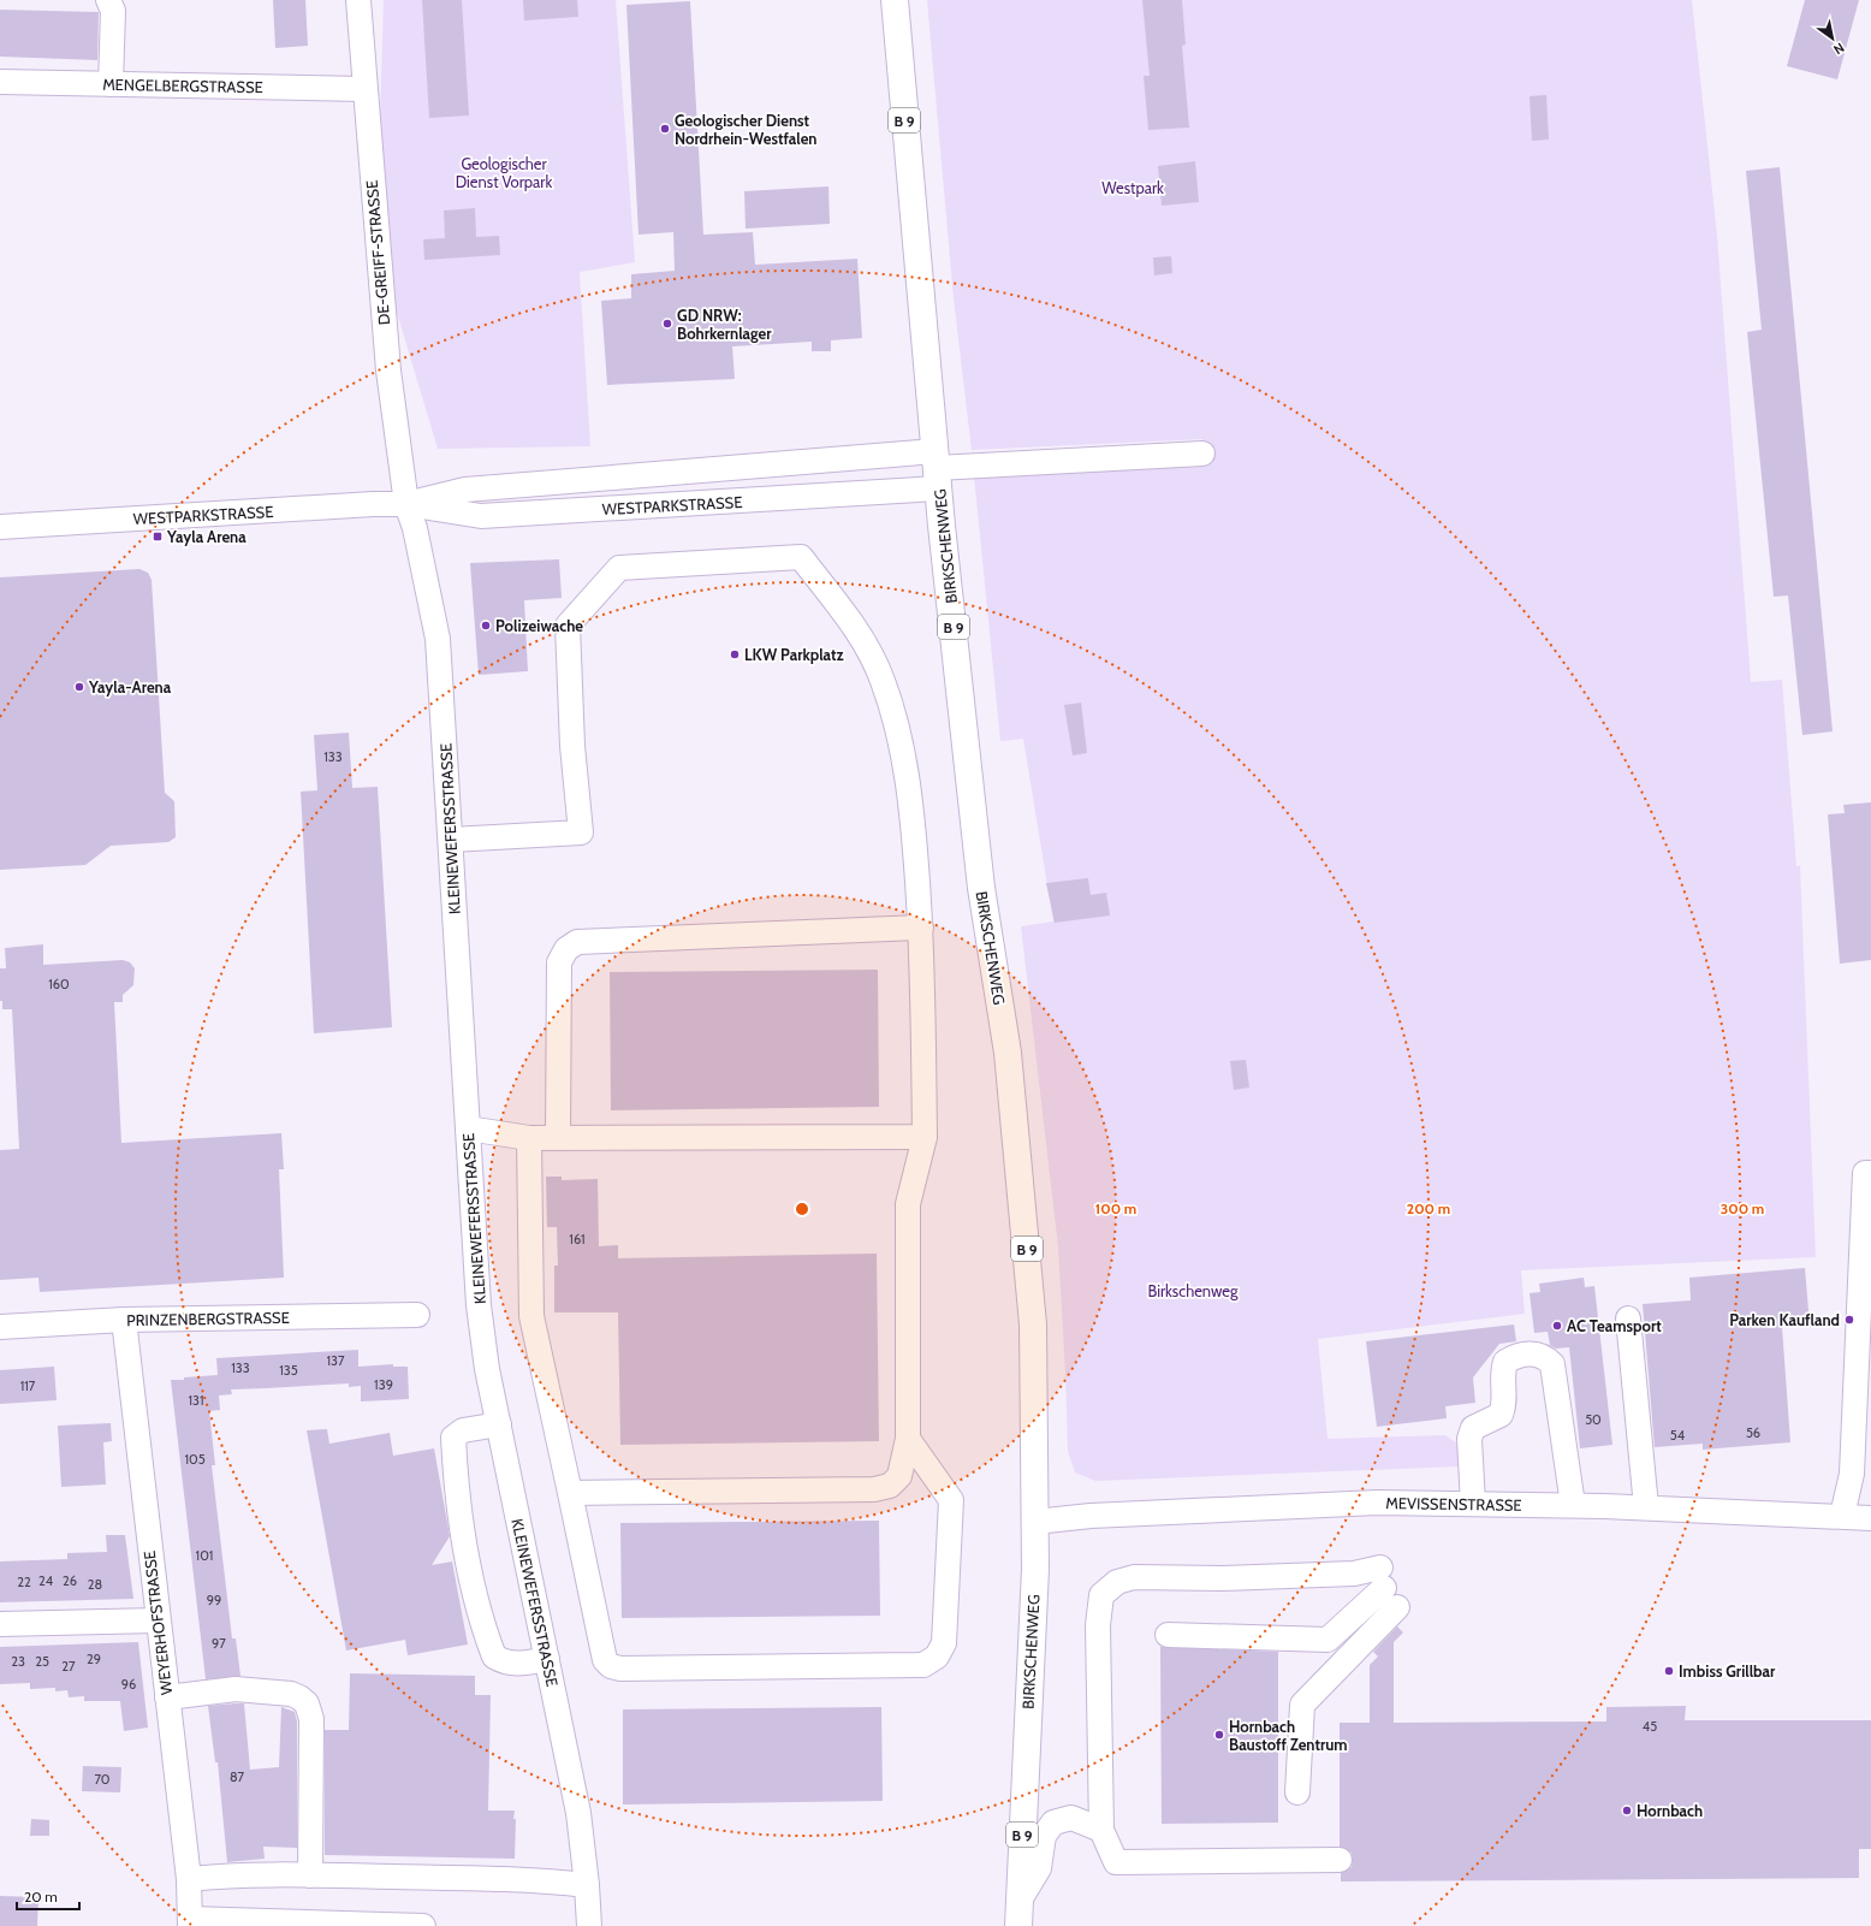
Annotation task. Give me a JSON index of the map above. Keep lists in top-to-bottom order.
{
  "streets": {
    "main road": ["B 9", "BIRKSCHENWEG"],
    "street": [
      "MENGELBERGSTRASSE",
      "DE-GREIFF-STRASSE",
      "WESTPARKSTRASSE",
      "KLEINEWEFERSSTRASSE",
      "PRINZENBERGSTRASSE",
      "MEVISSENSTRASSE",
      "WEYERHOFSTRASSE"
    ]
  },
  "crossings": [
    ["MENGELBERGSTRASSE", "DE-GREIFF-STRASSE"],
    ["DE-GREIFF-STRASSE", "WESTPARKSTRASSE"],
    ["DE-GREIFF-STRASSE", "KLEINEWEFERSSTRASSE"],
    ["WESTPARKSTRASSE", "BIRKSCHENWEG"],
    ["WESTPARKSTRASSE", "KLEINEWEFERSSTRASSE"],
    ["BIRKSCHENWEG", "MEVISSENSTRASSE"],
    ["PRINZENBERGSTRASSE", "WEYERHOFSTRASSE"]
  ],
  "parks": ["Geologischer Dienst Vorpark", "Westpark", "Birkschenweg"],
  "places": {
    "other": [
      "Geologischer Dienst Nordrhein-Westfalen",
      "GD NRW: Bohrkernlager",
      "Polizeiwache",
      "LKW Parkplatz",
      "Yayla-Arena",
      "Parken Kaufland",
      "AC Teamsport",
      "Imbiss Grillbar",
      "Hornbach Baustoff Zentrum",
      "Hornbach"
    ],
    "transit": ["Yayla Arena"]
  },
  "house_numbers": [
    "133",
    "160",
    "161",
    "137",
    "133",
    "135",
    "139",
    "117",
    "131",
    "50",
    "56",
    "54",
    "105",
    "101",
    "24",
    "26",
    "22",
    "28",
    "99",
    "97",
    "29",
    "23",
    "25",
    "27",
    "96",
    "45",
    "87",
    "70"
  ],
  "scale_bar": "20 m",
  "north": "bottom right",
  "rings": ["100 m", "200 m", "300 m"]
}
